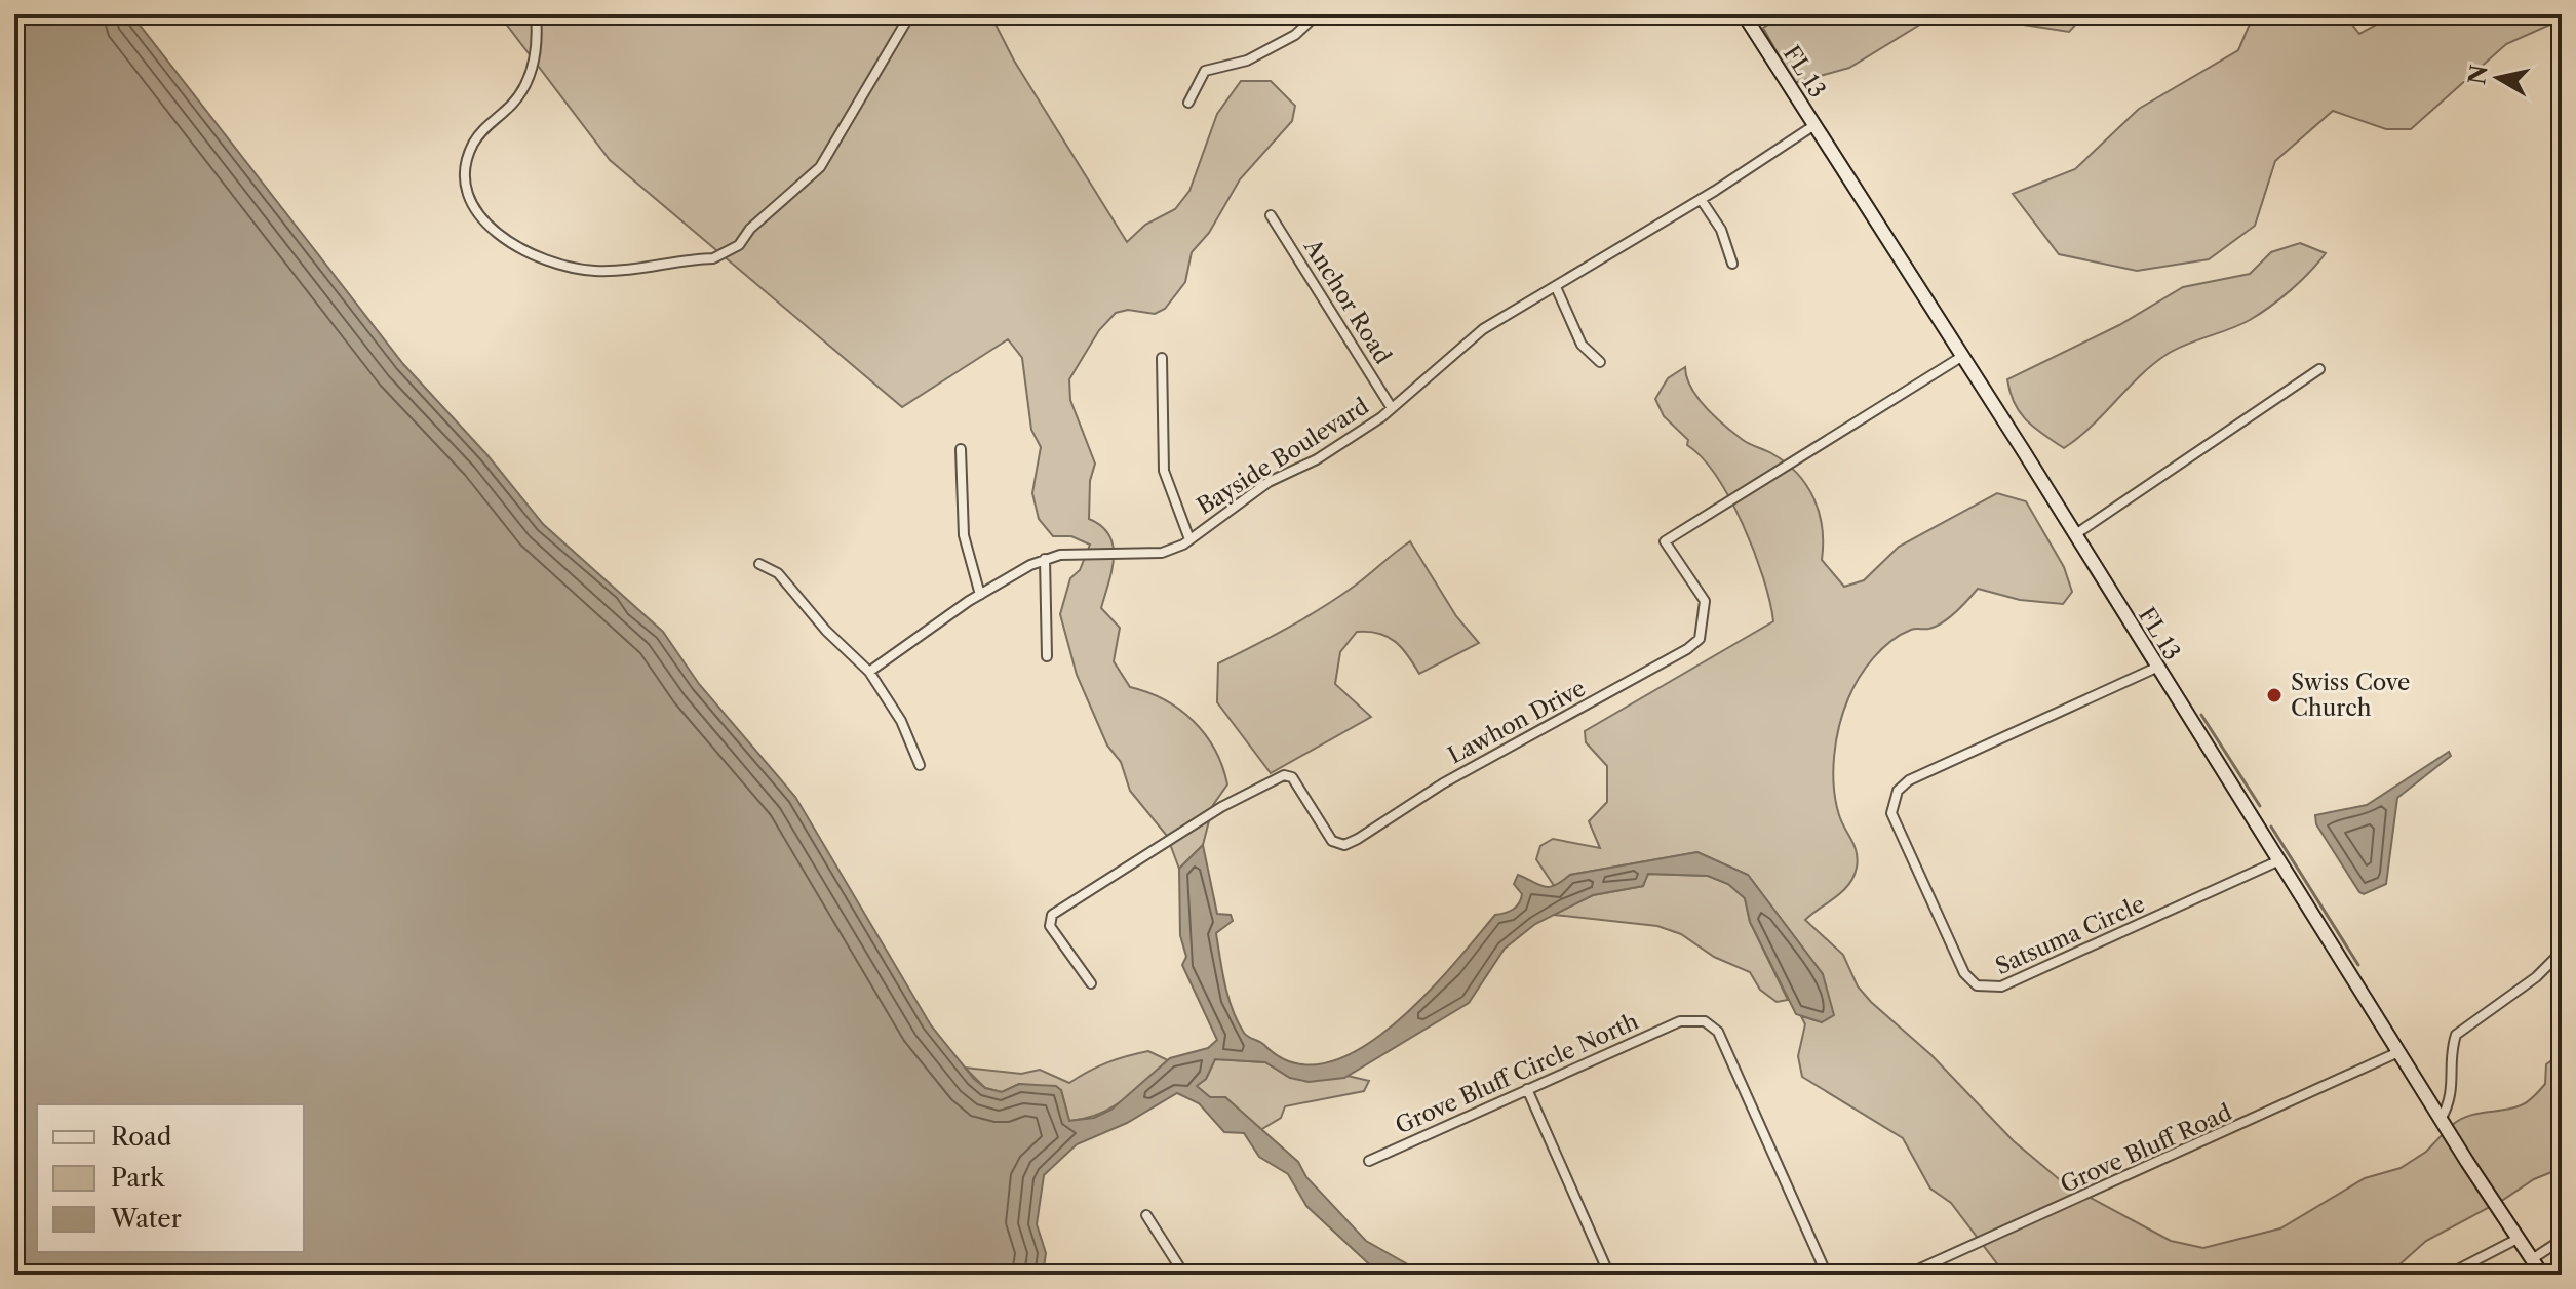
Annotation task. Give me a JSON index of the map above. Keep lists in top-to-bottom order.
{
  "streets": {
    "main road": ["FL 13"],
    "street": [
      "Anchor Road",
      "Bayside Boulevard",
      "Lawhon Drive",
      "Satsuma Circle",
      "Grove Bluff Circle North",
      "Grove Bluff Road"
    ]
  },
  "crossings": [
    ["FL 13", "Bayside Boulevard"],
    ["FL 13", "Lawhon Drive"],
    ["FL 13", "Satsuma Circle"],
    ["FL 13", "Grove Bluff Road"],
    ["Anchor Road", "Bayside Boulevard"]
  ],
  "places": ["Swiss Cove Church"],
  "legend": ["Road", "Park", "Water"],
  "north": "left"
}
